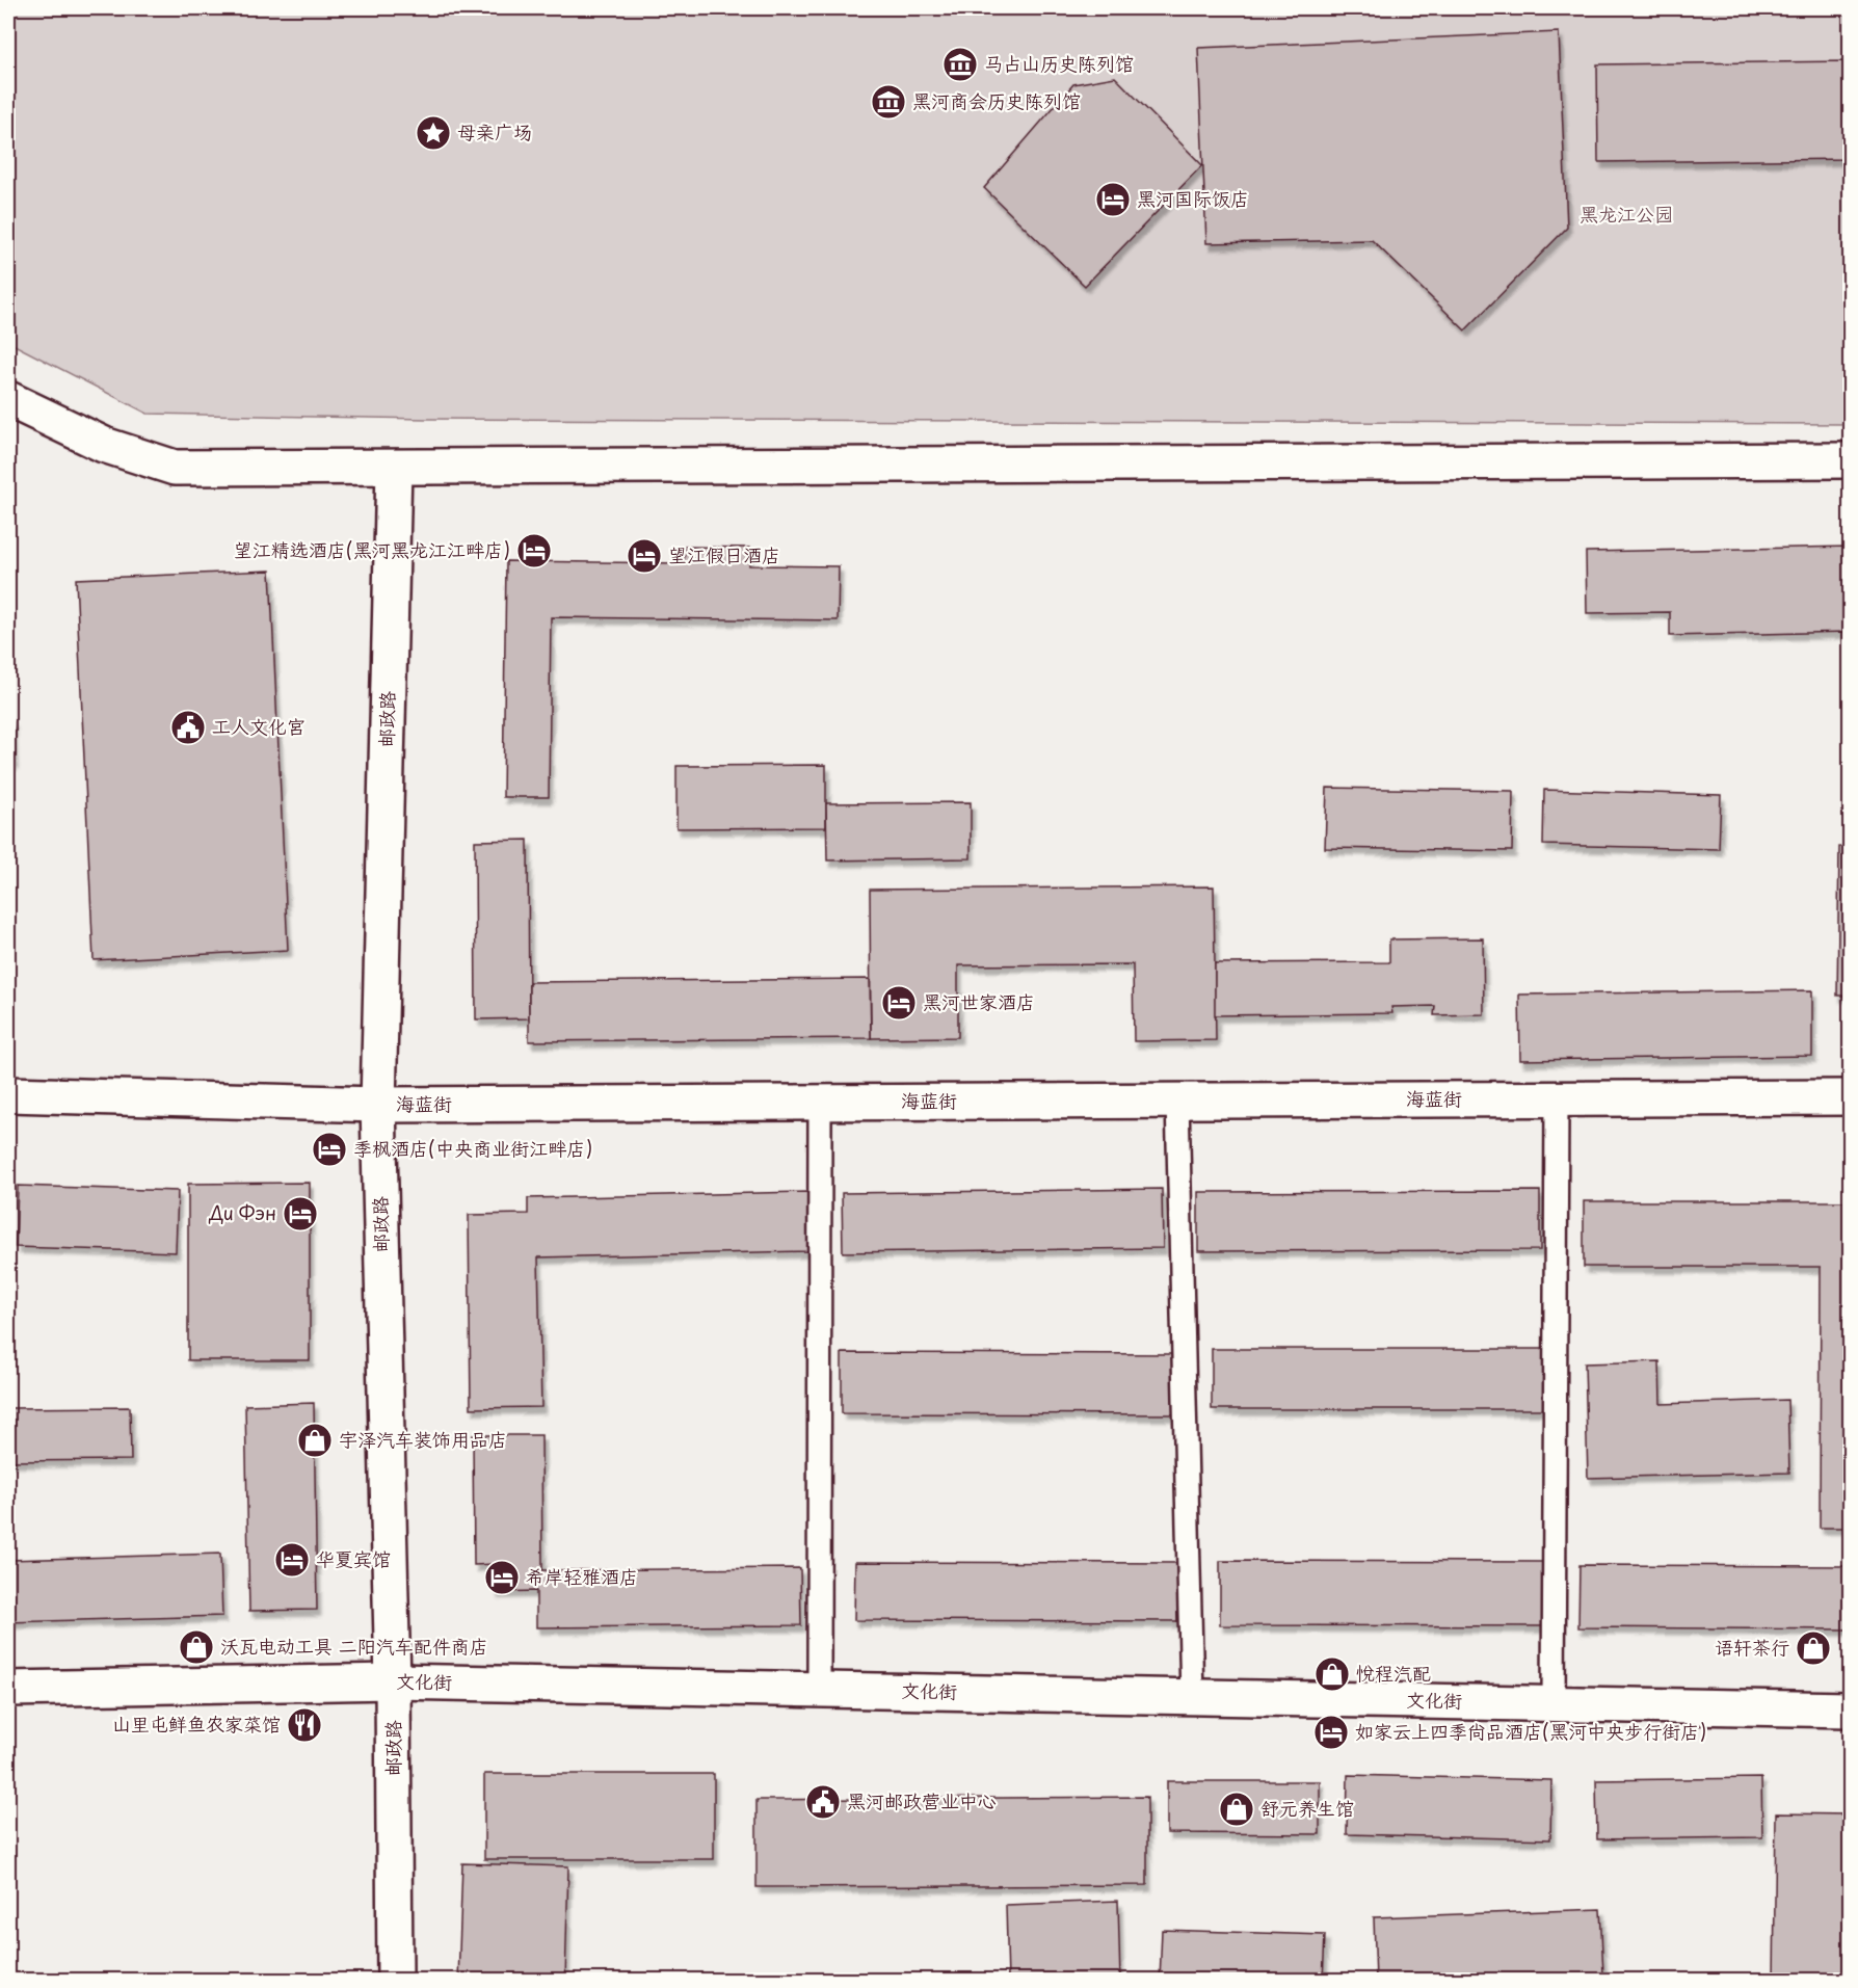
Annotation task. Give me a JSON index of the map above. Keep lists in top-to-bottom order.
{
  "streets": {
    "street": ["邮政路", "海蓝街", "文化街"]
  },
  "crossings": [
    ["邮政路", "海蓝街"],
    ["邮政路", "文化街"]
  ],
  "parks": ["黑龙江公园"],
  "places": {
    "museum": ["马占山历史陈列馆", "黑河商会历史陈列馆"],
    "place": ["母亲广场"],
    "hotel": [
      "黑河国际饭店",
      "望江精选酒店(黑河黑龙江江畔店)",
      "望江假日酒店",
      "黑河世家酒店",
      "季枫酒店(中央商业街江畔店)",
      "Ди Фэн",
      "华夏宾馆",
      "希岸轻雅酒店",
      "如家云上四季尚品酒店(黑河中央步行街店)"
    ],
    "public building": ["工人文化宫", "黑河邮政营业中心"],
    "shop": [
      "宇泽汽车装饰用品店",
      "沃瓦电动工具 二阳汽车配件商店",
      "语轩茶行",
      "悦程汽配",
      "舒元养生馆"
    ],
    "restaurant": ["山里屯鲜鱼农家菜馆"]
  }
}
